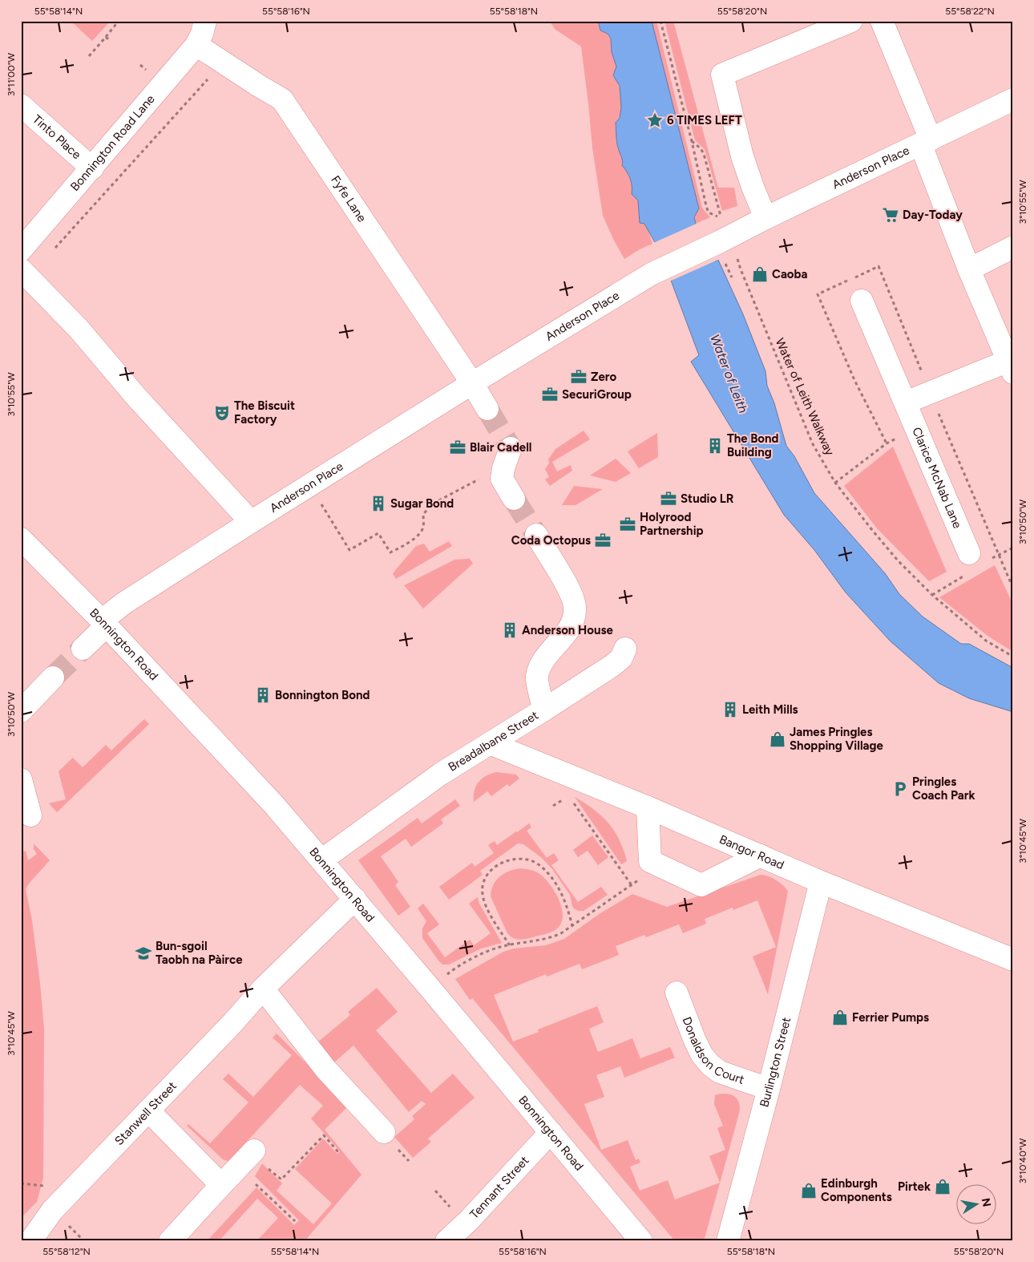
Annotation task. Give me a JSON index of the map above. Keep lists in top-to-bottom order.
{
  "streets": {
    "street": [
      "Tinto Place",
      "Bonnington Road Lane",
      "Anderson Place",
      "Fyfe Lane",
      "Clarice McNab Lane",
      "Bonnington Road",
      "Breadalbane Street",
      "Bangor Road",
      "Donaldson Court",
      "Burlington Street",
      "Stanwell Street",
      "Tennant Street"
    ],
    "path": ["Water of Leith Walkway"]
  },
  "crossings": [
    ["Tinto Place", "Bonnington Road Lane"],
    ["Bonnington Road Lane", "Fyfe Lane"],
    ["Anderson Place", "Fyfe Lane"],
    ["Anderson Place", "Water of Leith Walkway"],
    ["Anderson Place", "Bonnington Road"],
    ["Bonnington Road", "Breadalbane Street"],
    ["Bonnington Road", "Stanwell Street"],
    ["Bonnington Road", "Tennant Street"],
    ["Breadalbane Street", "Bangor Road"],
    ["Bangor Road", "Burlington Street"],
    ["Donaldson Court", "Burlington Street"]
  ],
  "water": ["Water of Leith"],
  "places": {
    "place": ["6 TIMES LEFT"],
    "supermarket": ["Day-Today"],
    "shop": [
      "Caoba",
      "James Pringles Shopping Village",
      "Ferrier Pumps",
      "Pirtek",
      "Edinburgh Components"
    ],
    "office": [
      "Zero",
      "SecuriGroup",
      "Blair Cadell",
      "Studio LR",
      "Holyrood Partnership",
      "Coda Octopus"
    ],
    "theatre": ["The Biscuit Factory"],
    "building": [
      "The Bond Building",
      "Sugar Bond",
      "Anderson House",
      "Bonnington Bond",
      "Leith Mills"
    ],
    "parking": ["Pringles Coach Park"],
    "school or university": ["Bun-sgoil Taobh na Pàirce"]
  },
  "north": "right",
  "coordinates": [
    "55°58'14\"N",
    "55°58'16\"N",
    "55°58'18\"N",
    "55°58'20\"N",
    "55°58'22\"N",
    "3°11'00\"W",
    "3°10'55\"W",
    "3°10'50\"W",
    "3°10'45\"W",
    "3°10'40\"W",
    "55°58'12\"N"
  ]
}
